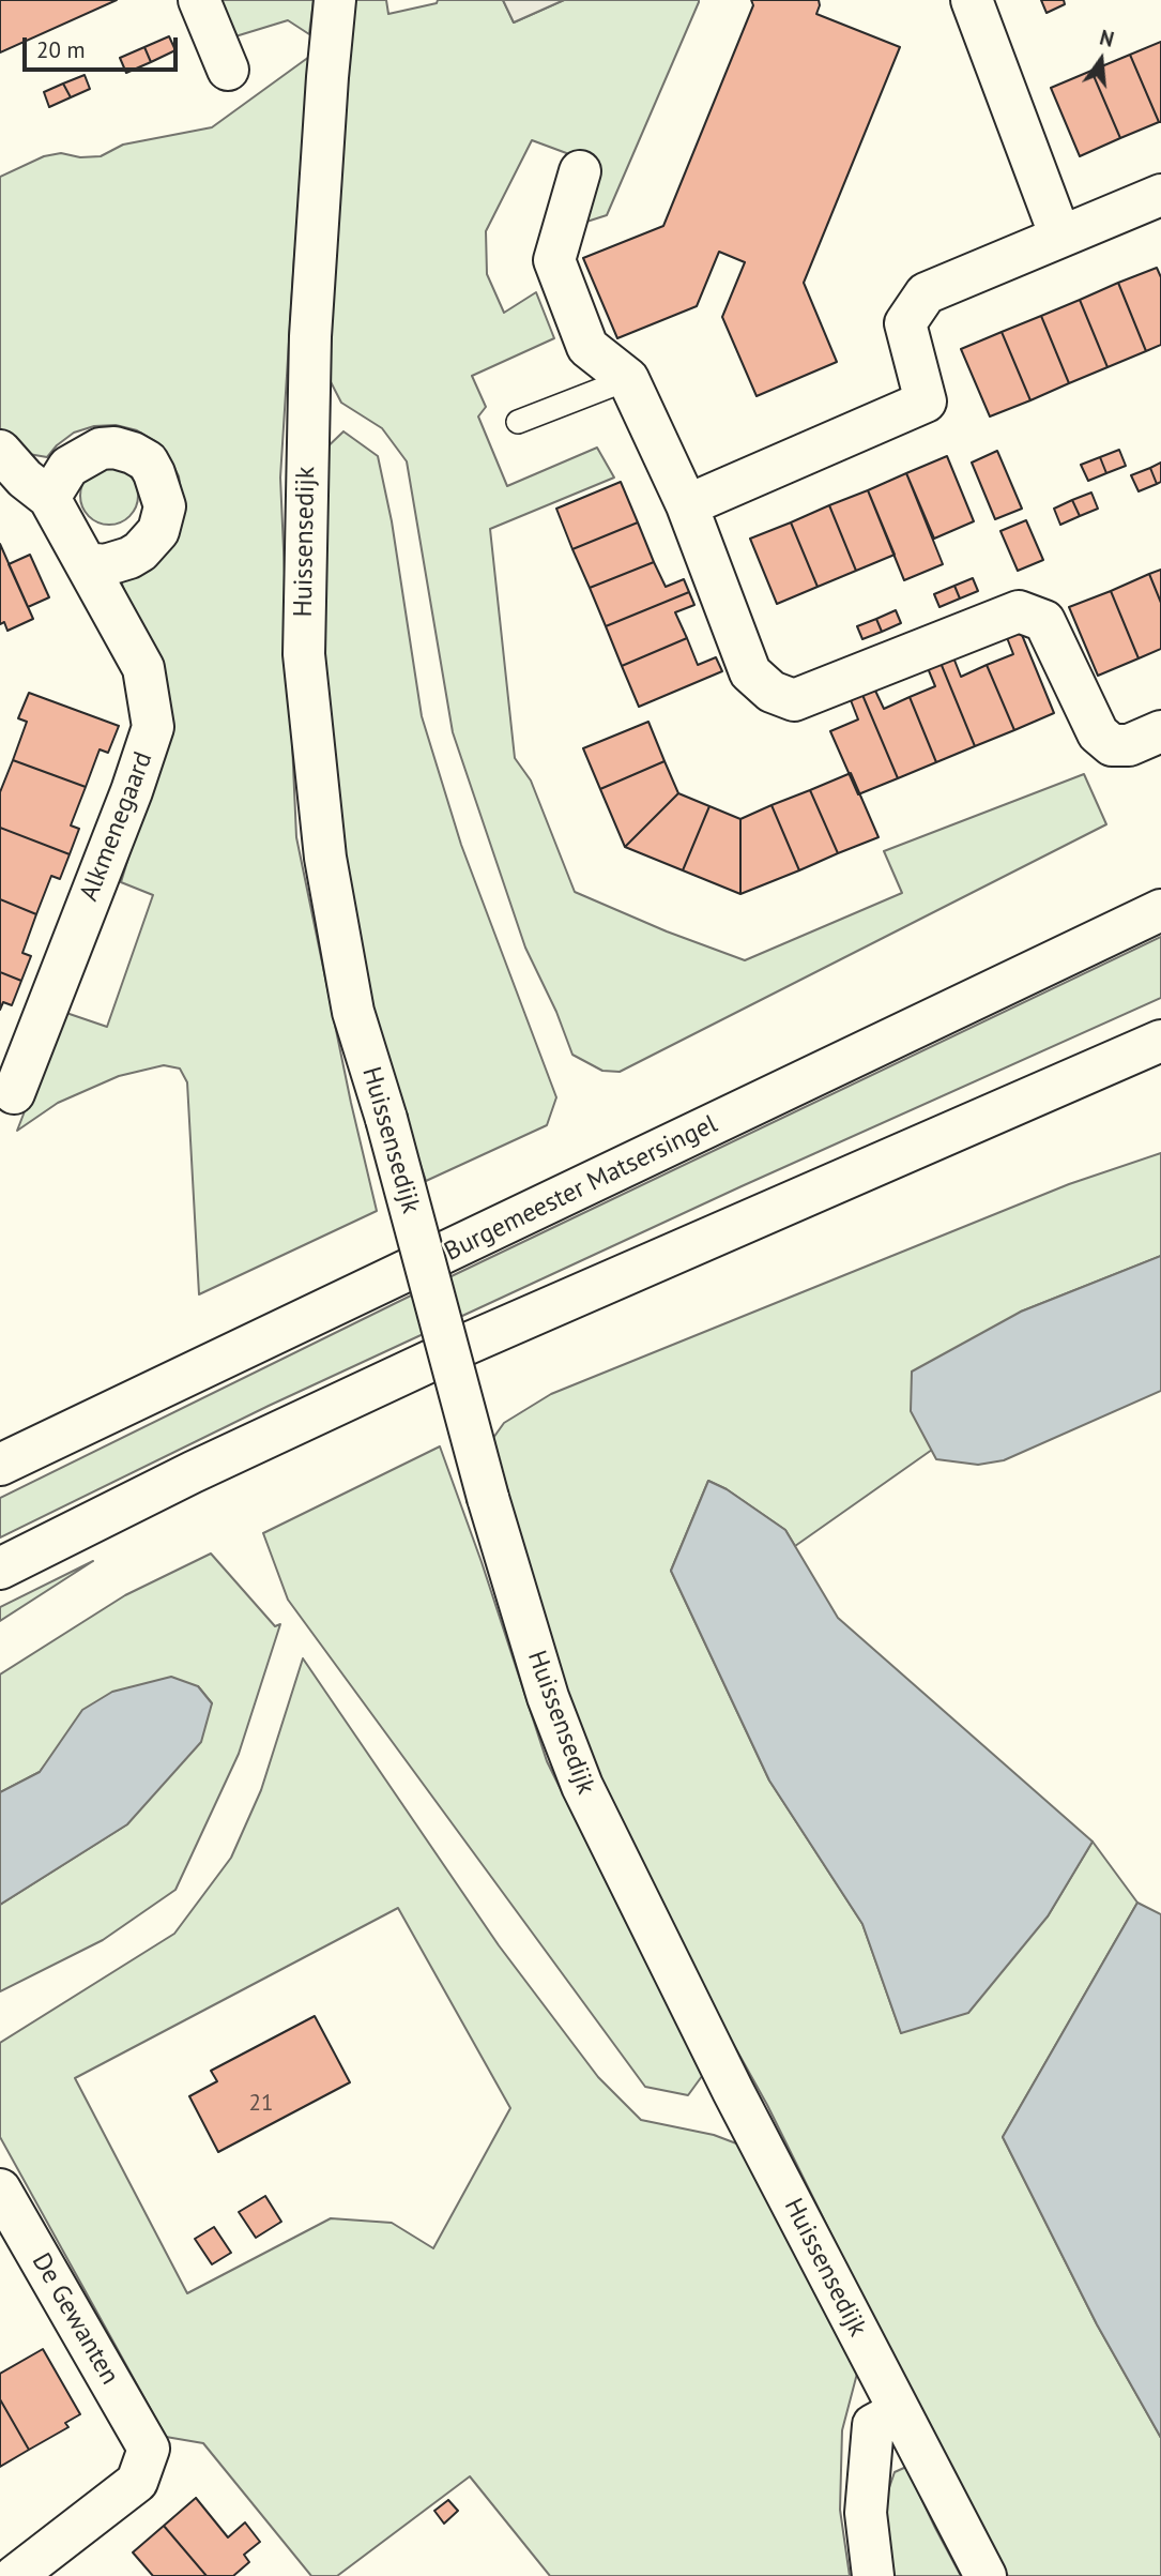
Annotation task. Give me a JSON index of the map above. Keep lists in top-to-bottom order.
{
  "streets": {
    "street": [
      "Huissensedijk",
      "Alkmenegaard",
      "Burgemeester Matsersingel",
      "De Gewanten"
    ]
  },
  "house_numbers": ["21"],
  "scale_bar": "20 m",
  "north": "top"
}
